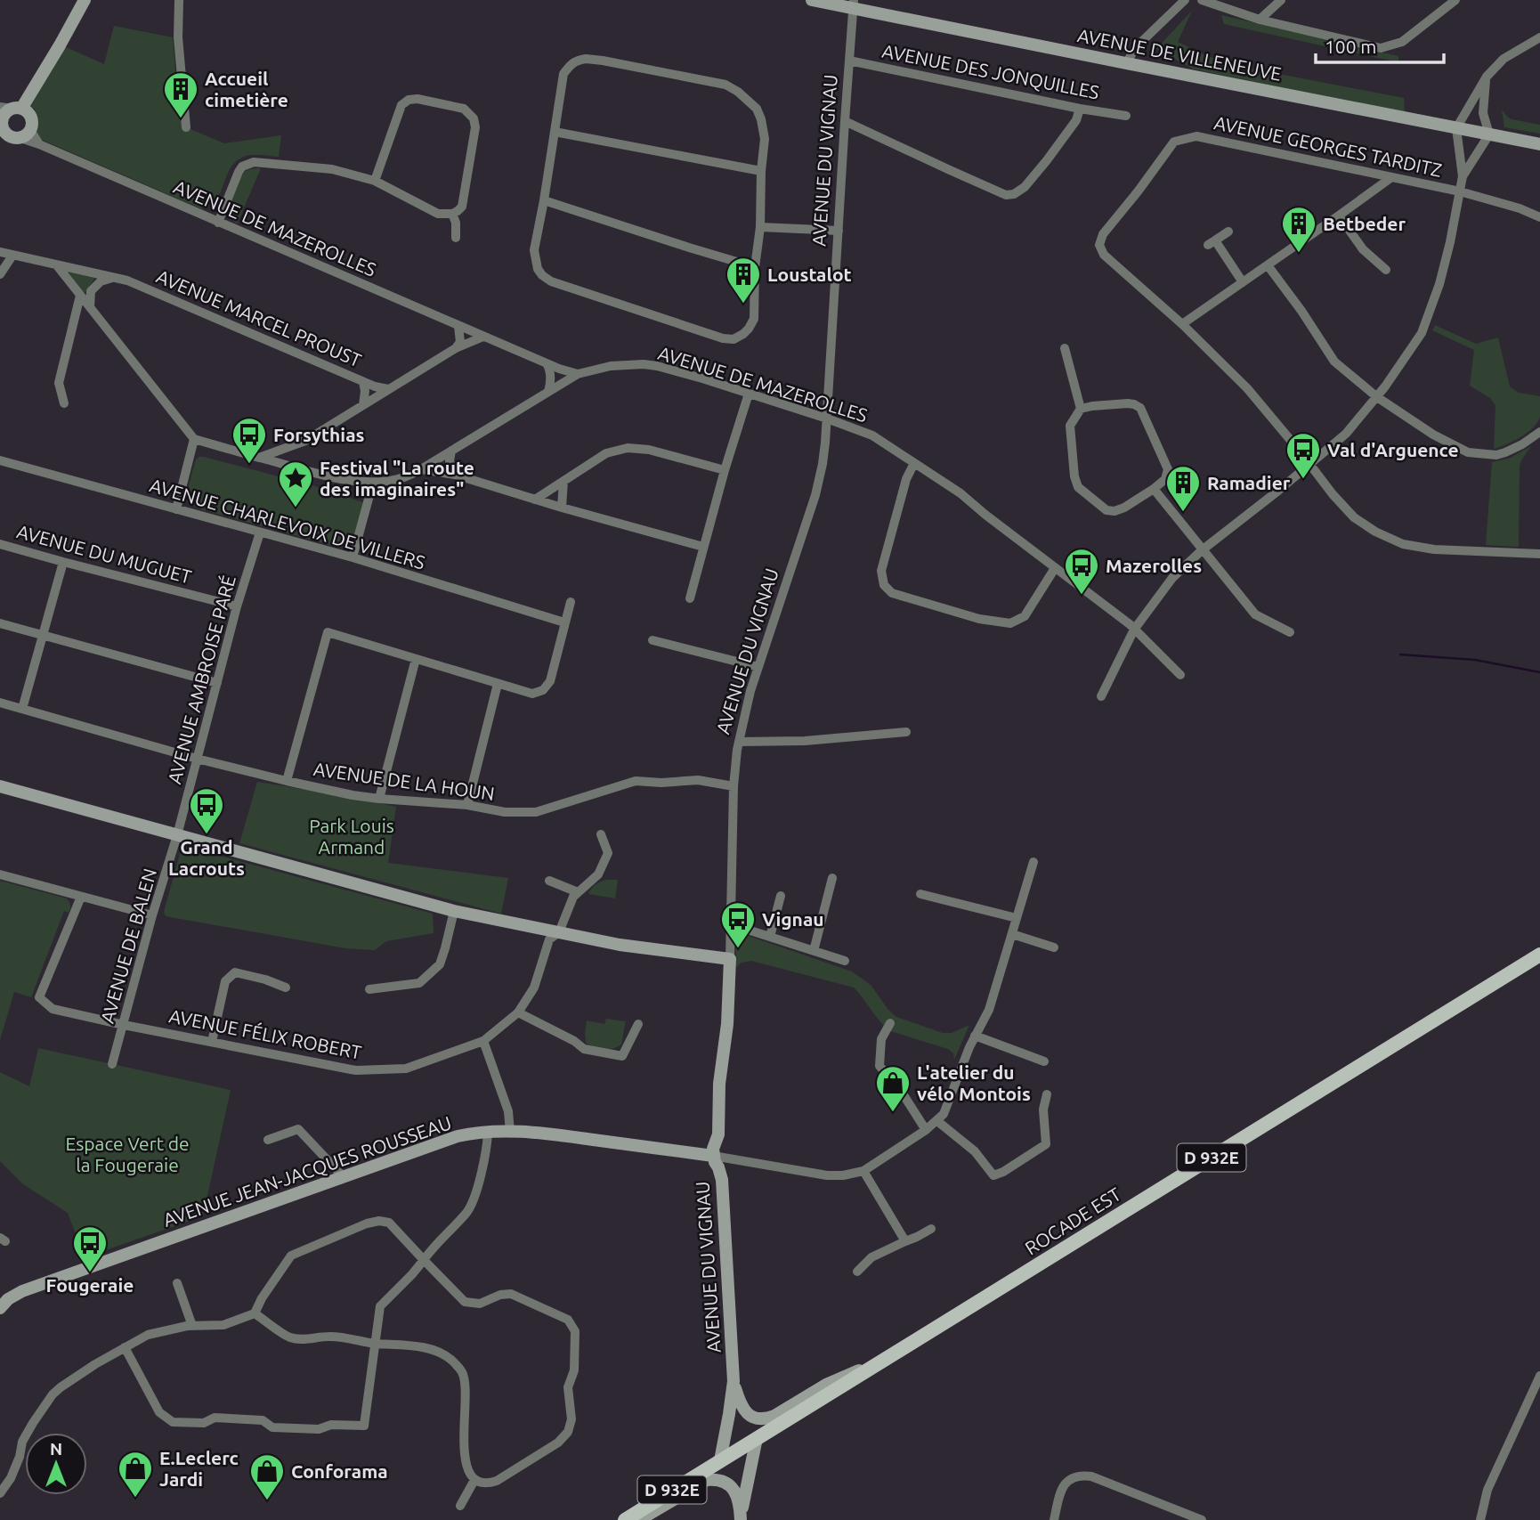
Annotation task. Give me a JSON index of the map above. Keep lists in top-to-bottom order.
{
  "streets": {
    "main road": ["D 932E", "ROCADE EST"],
    "street": [
      "AVENUE DE VILLENEUVE",
      "AVENUE DES JONQUILLES",
      "AVENUE GEORGES TARDITZ",
      "AVENUE DU VIGNAU",
      "AVENUE DE MAZEROLLES",
      "AVENUE MARCEL PROUST",
      "AVENUE CHARLEVOIX DE VILLERS",
      "AVENUE DU MUGUET",
      "AVENUE AMBROISE PARÉ",
      "AVENUE DE LA HOUN",
      "AVENUE DE BALEN",
      "AVENUE FÉLIX ROBERT",
      "AVENUE JEAN-JACQUES ROUSSEAU"
    ]
  },
  "crossings": [
    ["AVENUE DE VILLENEUVE", "AVENUE DU VIGNAU"],
    ["AVENUE DES JONQUILLES", "AVENUE DU VIGNAU"],
    ["AVENUE DU VIGNAU", "AVENUE DE MAZEROLLES"],
    ["AVENUE DU VIGNAU", "AVENUE DE LA HOUN"],
    ["AVENUE DU VIGNAU", "AVENUE JEAN-JACQUES ROUSSEAU"],
    ["AVENUE CHARLEVOIX DE VILLERS", "AVENUE AMBROISE PARÉ"],
    ["AVENUE DU MUGUET", "AVENUE AMBROISE PARÉ"],
    ["AVENUE AMBROISE PARÉ", "AVENUE DE LA HOUN"],
    ["AVENUE AMBROISE PARÉ", "AVENUE DE BALEN"],
    ["AVENUE DE BALEN", "AVENUE FÉLIX ROBERT"]
  ],
  "parks": ["Park Louis Armand", "Espace Vert de la Fougeraie"],
  "places": {
    "building": [
      "Accueil cimetière",
      "Betbeder",
      "Loustalot",
      "Ramadier"
    ],
    "bus stop": [
      "Forsythias",
      "Val d'Arguence",
      "Mazerolles",
      "Grand Lacrouts",
      "Vignau",
      "Fougeraie"
    ],
    "place": ["Festival \"La route des imaginaires\""],
    "shop": ["L'atelier du vélo Montois", "E.Leclerc Jardi", "Conforama"]
  },
  "scale_bar": "100 m",
  "north": "top"
}
